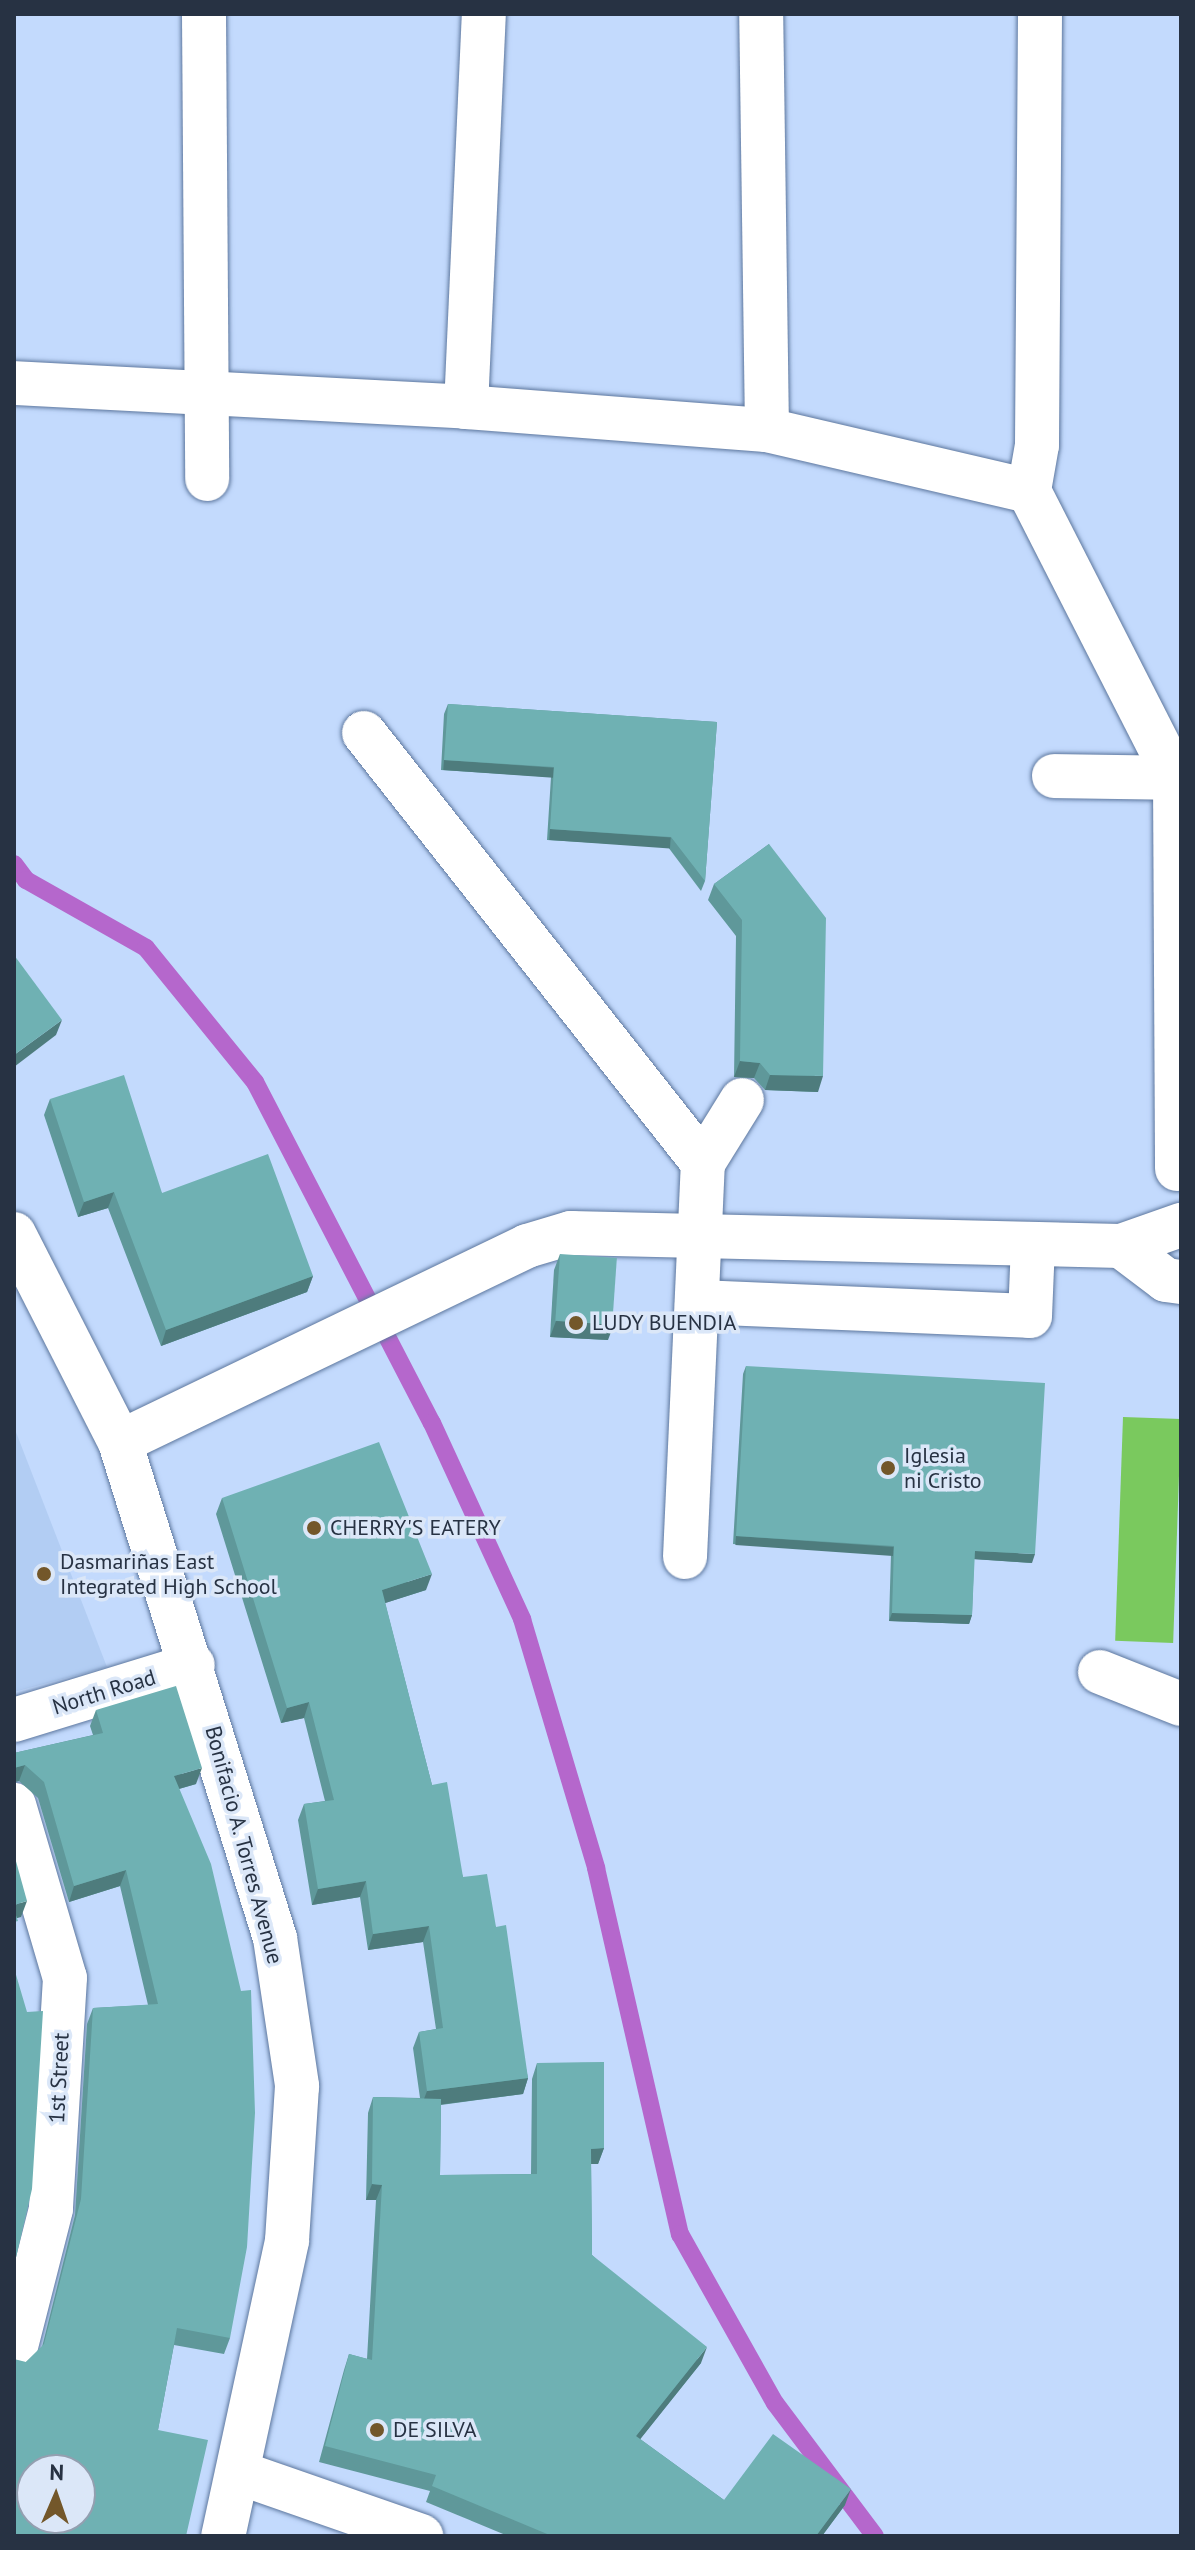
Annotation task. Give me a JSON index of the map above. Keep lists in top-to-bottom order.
{
  "streets": {
    "street": ["North Road", "Bonifacio A. Torres Avenue", "1st Street"]
  },
  "crossings": [
    ["North Road", "Bonifacio A. Torres Avenue"]
  ],
  "places": [
    "LUDY BUENDIA",
    "Iglesia ni Cristo",
    "CHERRY'S EATERY",
    "Dasmariñas East Integrated High School",
    "DE SILVA"
  ],
  "north": "top"
}
